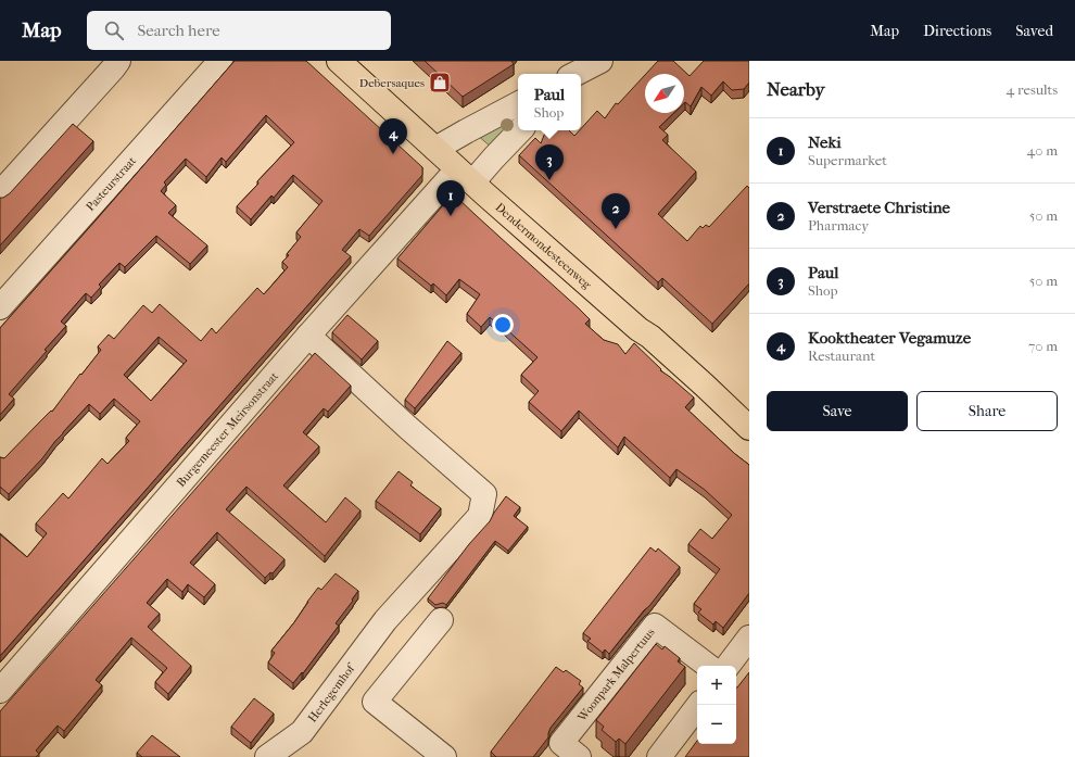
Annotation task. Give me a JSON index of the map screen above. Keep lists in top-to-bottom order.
{
  "streets": {
    "main road": ["Dendermondesteenweg"],
    "street": [
      "Pasteurstraat",
      "Burgemeester Meirsonstraat",
      "Woonpark Malpertuus",
      "Herlegemhof"
    ]
  },
  "crossings": [
    ["Dendermondesteenweg", "Burgemeester Meirsonstraat"],
    ["Burgemeester Meirsonstraat", "Herlegemhof"]
  ],
  "places": {
    "shop": ["Debersaques"]
  },
  "north": "bottom left",
  "page": {
    "header": "Map",
    "search": "Search here",
    "nav": ["Map", "Directions", "Saved"],
    "heading": ["Nearby", "4 results"],
    "popup": ["Paul", "Shop"],
    "list": [
      {
        "mark": "1",
        "name": "Neki",
        "note": "Supermarket",
        "value": "40 m"
      },
      {
        "mark": "2",
        "name": "Verstraete Christine",
        "note": "Pharmacy",
        "value": "50 m"
      },
      {
        "mark": "3",
        "name": "Paul",
        "note": "Shop",
        "value": "50 m"
      },
      {
        "mark": "4",
        "name": "Kooktheater Vegamuze",
        "note": "Restaurant",
        "value": "70 m"
      }
    ],
    "pins": [
      "4",
      "3",
      "1",
      "2"
    ],
    "buttons": ["Save", "Share"],
    "map_buttons": ["+", "−"]
  }
}
